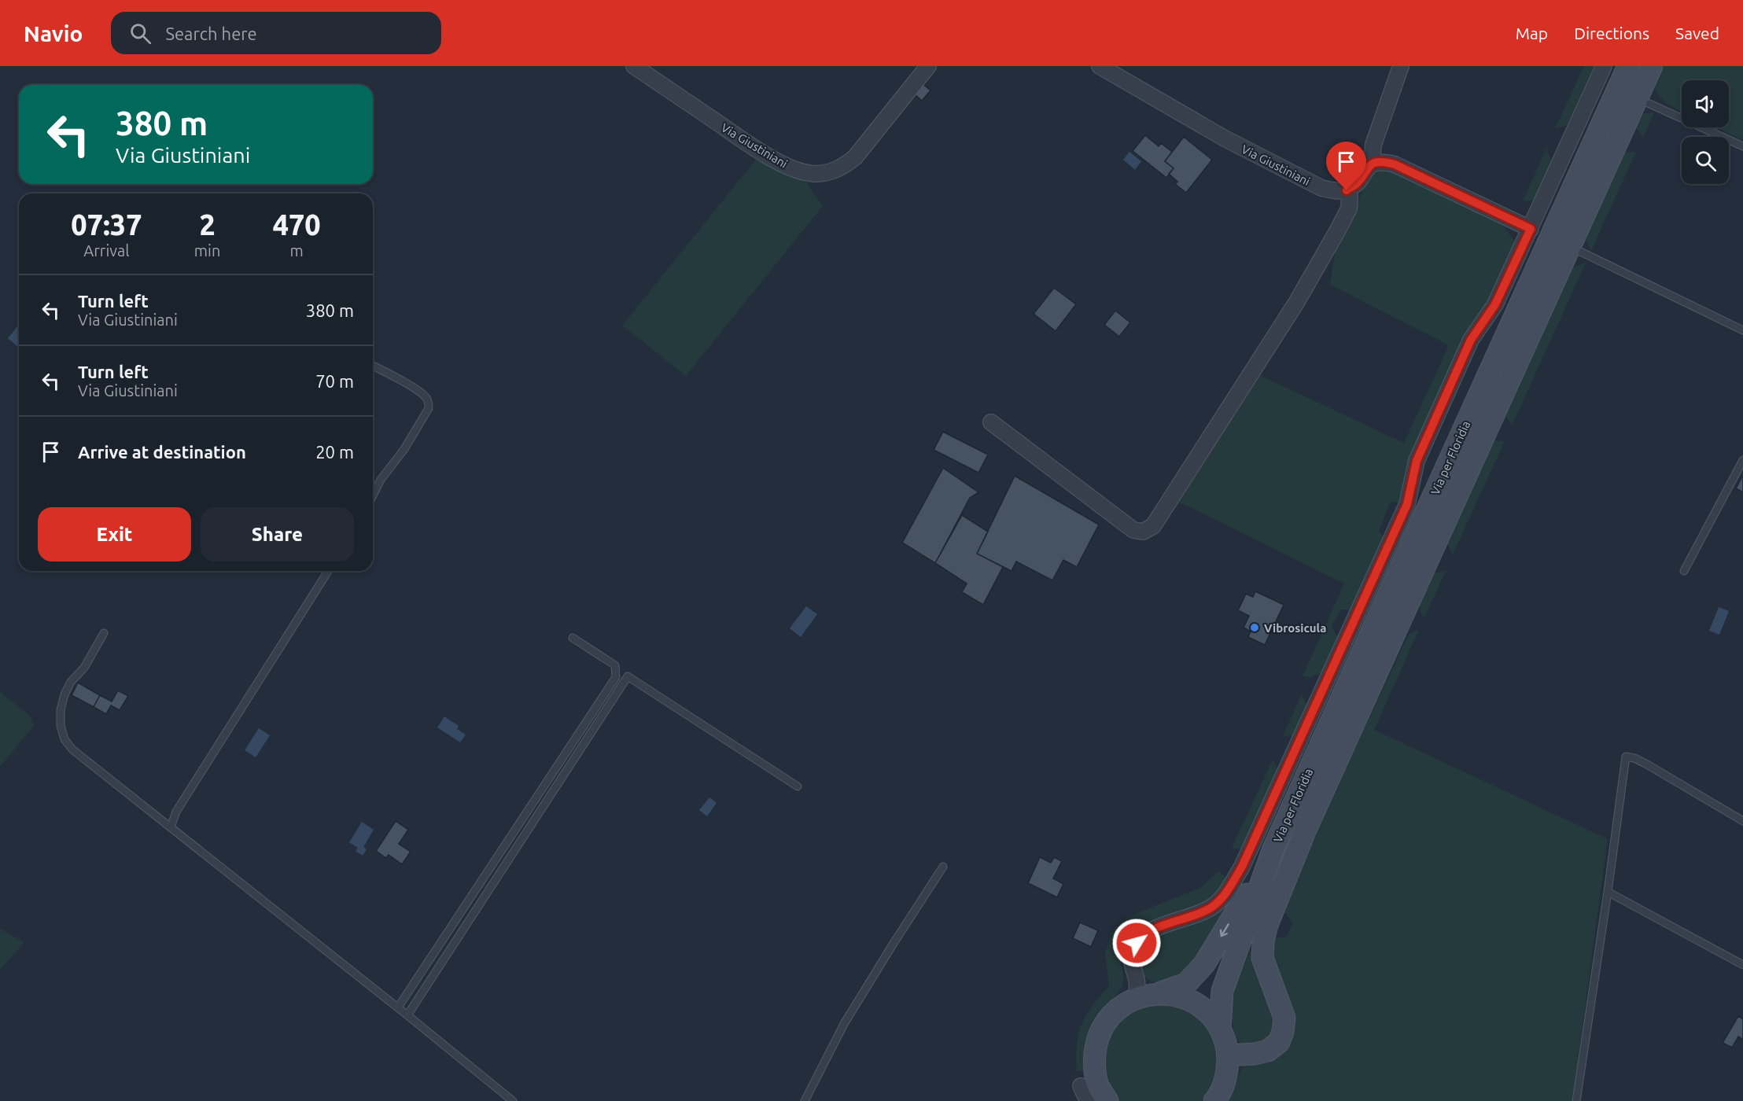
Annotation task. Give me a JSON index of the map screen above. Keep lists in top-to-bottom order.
{
  "streets": {
    "main road": ["Via per Floridia"],
    "street": ["Via Giustiniani"]
  },
  "places": ["Vibrosicula"],
  "page": {
    "header": "Navio",
    "search": "Search here",
    "nav": ["Map", "Directions", "Saved"],
    "turn": ["380 m", "Via Giustiniani"],
    "eta": [
      "07:37",
      "Arrival",
      "2",
      "min",
      "470",
      "m"
    ],
    "list": [
      {
        "name": "Turn left",
        "note": "Via Giustiniani",
        "value": "380 m"
      },
      {
        "name": "Turn left",
        "note": "Via Giustiniani",
        "value": "70 m"
      },
      {
        "name": "Arrive at destination",
        "value": "20 m"
      }
    ],
    "buttons": ["Exit", "Share"]
  }
}
